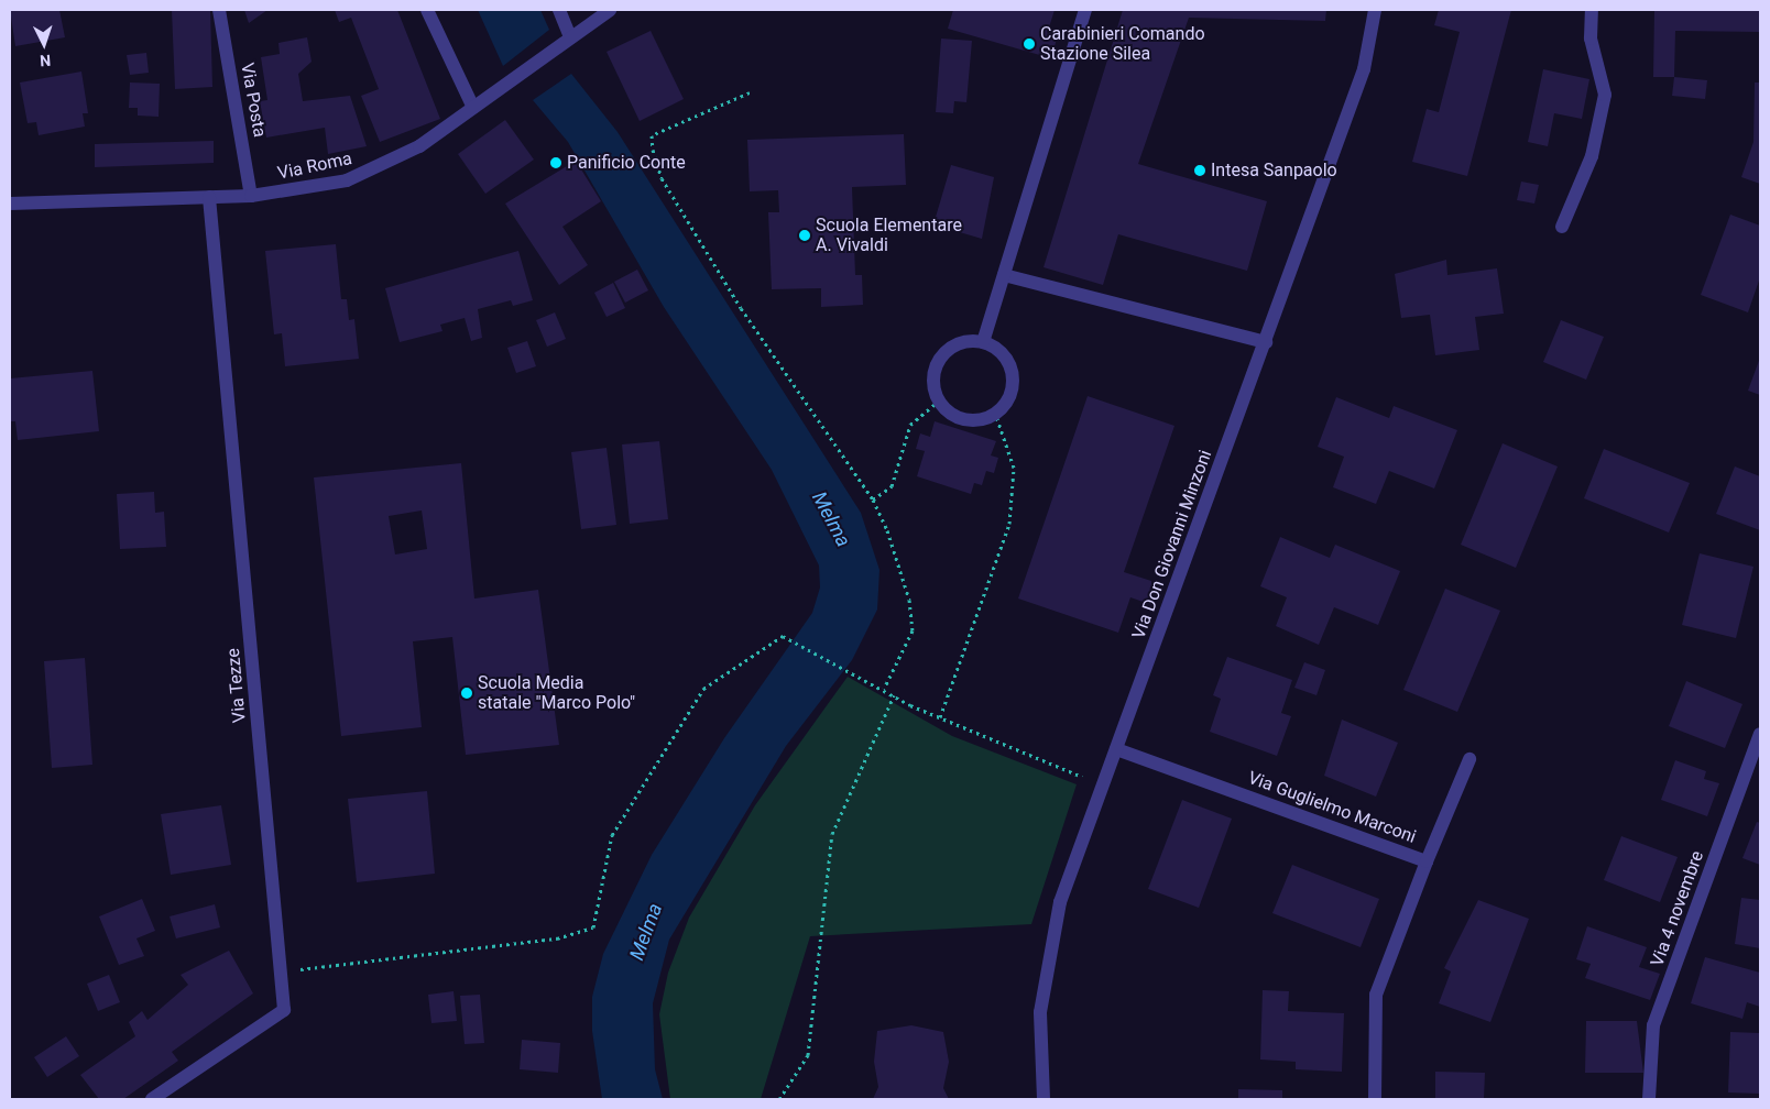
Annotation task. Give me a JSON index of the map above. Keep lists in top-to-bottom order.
{
  "streets": {
    "street": [
      "Via Posta",
      "Via Roma",
      "Via Don Giovanni Minzoni",
      "Via Tezze",
      "Via Guglielmo Marconi",
      "Via 4 novembre"
    ]
  },
  "crossings": [
    ["Via Posta", "Via Roma"],
    ["Via Roma", "Via Tezze"],
    ["Via Don Giovanni Minzoni", "Via Guglielmo Marconi"]
  ],
  "water": ["Melma"],
  "places": [
    "Carabinieri Comando Stazione Silea",
    "Panificio Conte",
    "Intesa Sanpaolo",
    "Scuola Elementare A. Vivaldi",
    "Scuola Media statale \"Marco Polo\""
  ],
  "north": "bottom"
}
